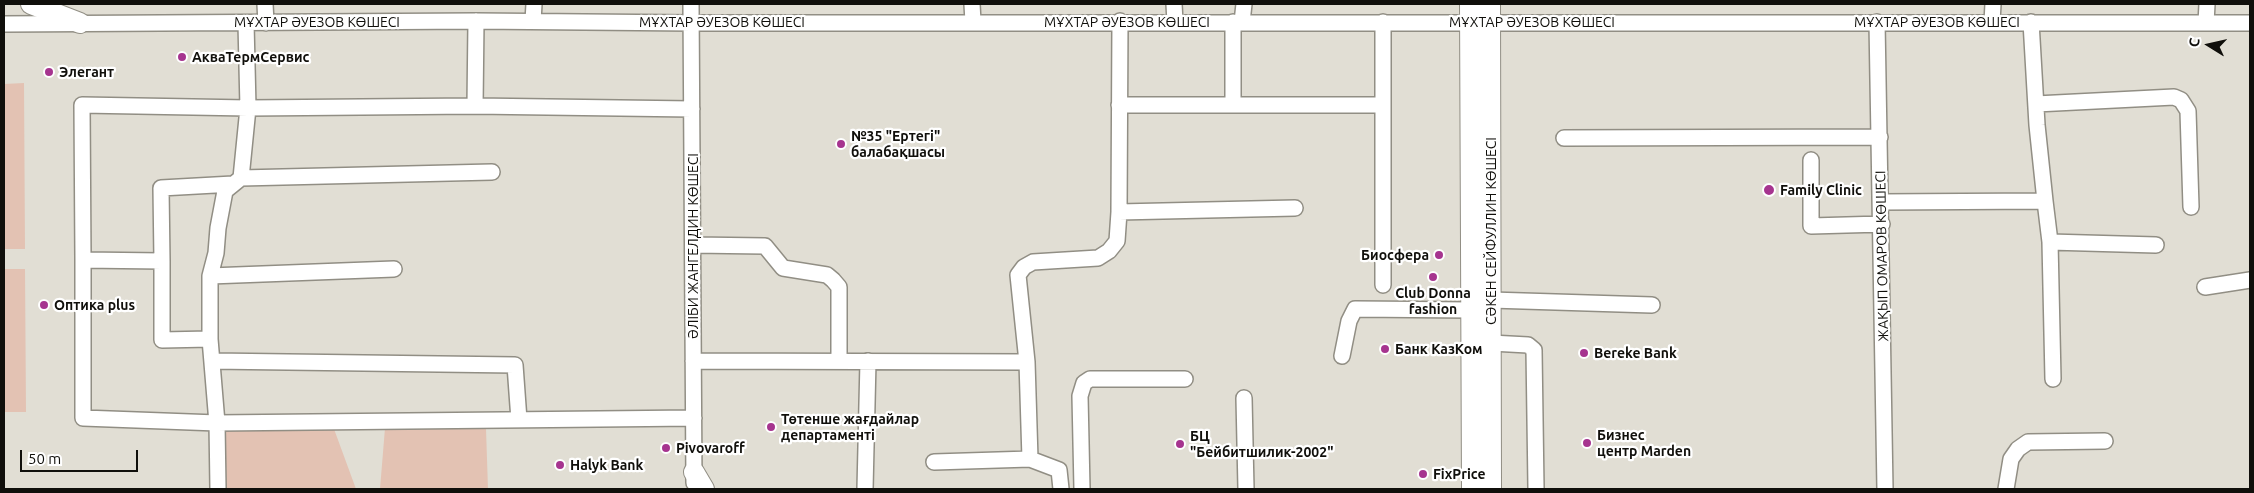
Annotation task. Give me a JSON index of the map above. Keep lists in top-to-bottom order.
{
  "streets": {
    "main road": ["СӘКЕН СЕЙФУЛЛИН КӨШЕСІ"],
    "street": ["МҰХТАР ӘУЕЗОВ КӨШЕСІ", "ӘЛІБИ ЖАНГЕЛДИН КӨШЕСІ", "ЖАҚЫП ОМАРОВ КӨШЕСІ"]
  },
  "crossings": [
    ["МҰХТАР ӘУЕЗОВ КӨШЕСІ", "СӘКЕН СЕЙФУЛЛИН КӨШЕСІ"],
    ["МҰХТАР ӘУЕЗОВ КӨШЕСІ", "ӘЛІБИ ЖАНГЕЛДИН КӨШЕСІ"],
    ["МҰХТАР ӘУЕЗОВ КӨШЕСІ", "ЖАҚЫП ОМАРОВ КӨШЕСІ"]
  ],
  "places": [
    "АкваТермСервис",
    "Элегант",
    "№35 \"Ертегі\" балабақшасы",
    "Family Clinic",
    "Биосфера",
    "Club Donna fashion",
    "Оптика plus",
    "Банк КазКом",
    "Bereke Bank",
    "Төтенше жағдайлар департаменті",
    "Бизнес центр Marden",
    "БЦ \"Бейбитшилик-2002\"",
    "Pivovaroff",
    "Halyk Bank",
    "FixPrice"
  ],
  "scale_bar": "50 m",
  "north": "left"
}
